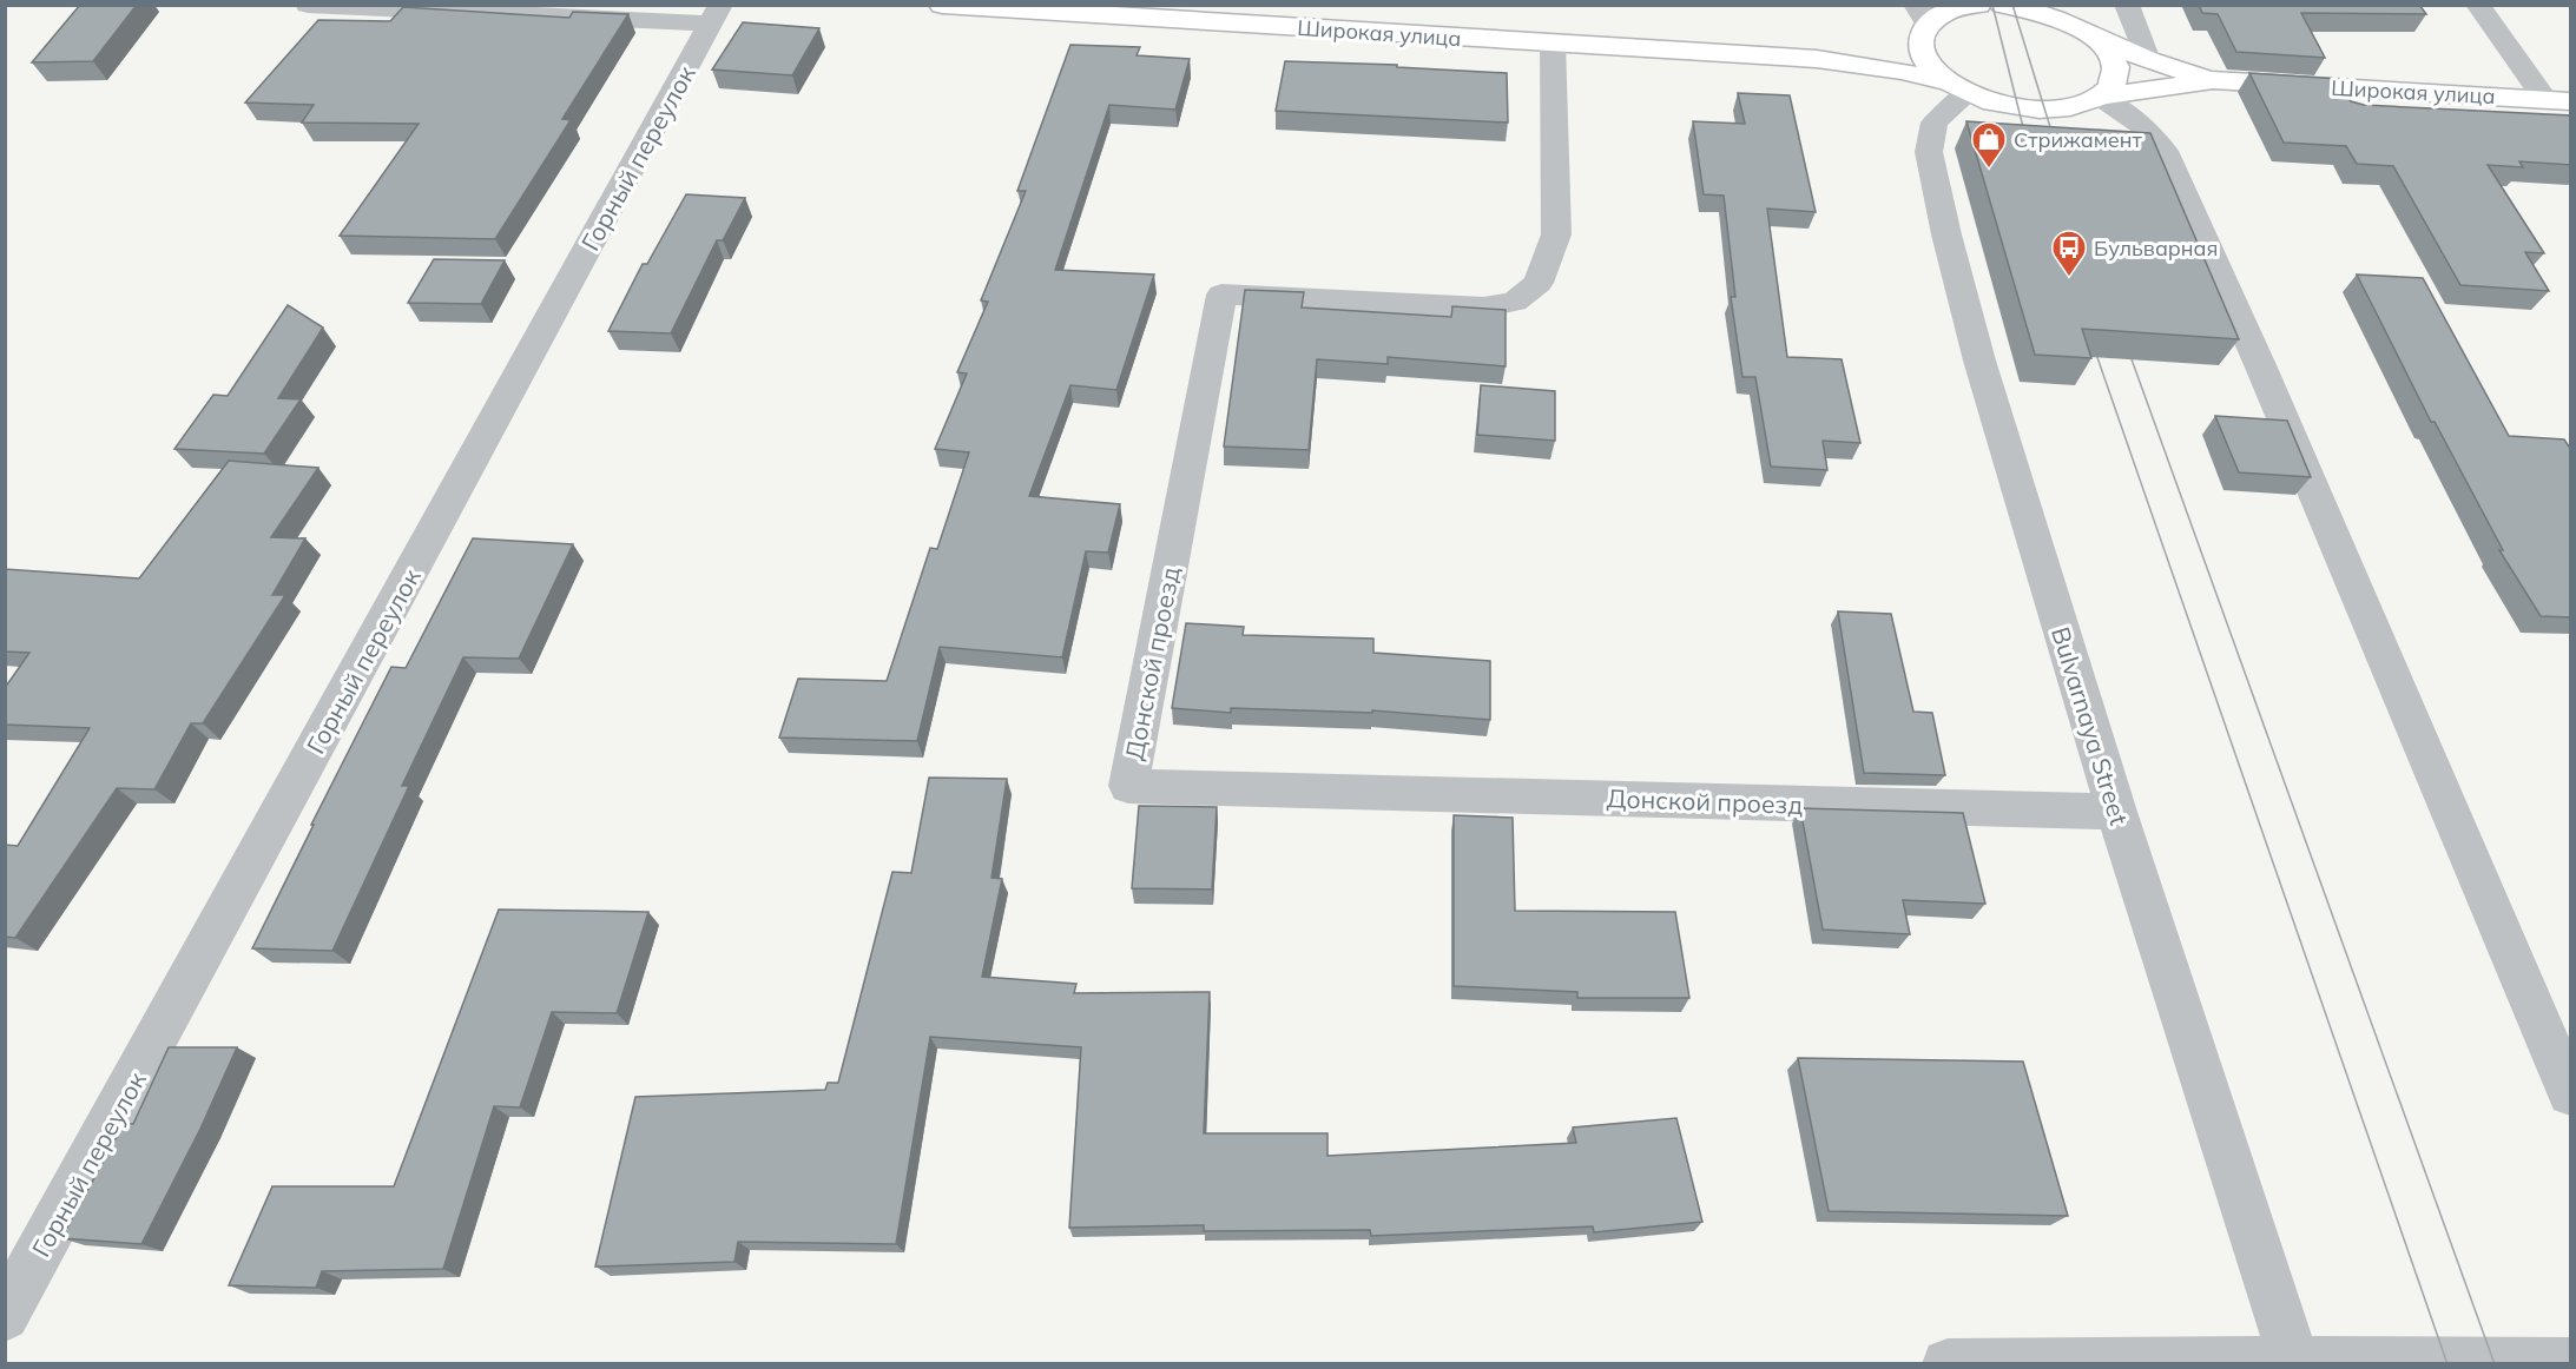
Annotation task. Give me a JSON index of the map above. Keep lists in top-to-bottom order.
{
  "streets": {
    "main road": ["Широкая улица"],
    "street": ["Горный переулок", "Донской проезд", "Bulvarnaya Street"]
  },
  "crossings": [
    ["Широкая улица", "Донской проезд"],
    ["Широкая улица", "Bulvarnaya Street"],
    ["Донской проезд", "Bulvarnaya Street"]
  ],
  "places": {
    "shop": ["Стрижамент"],
    "bus stop": ["Бульварная"]
  }
}
